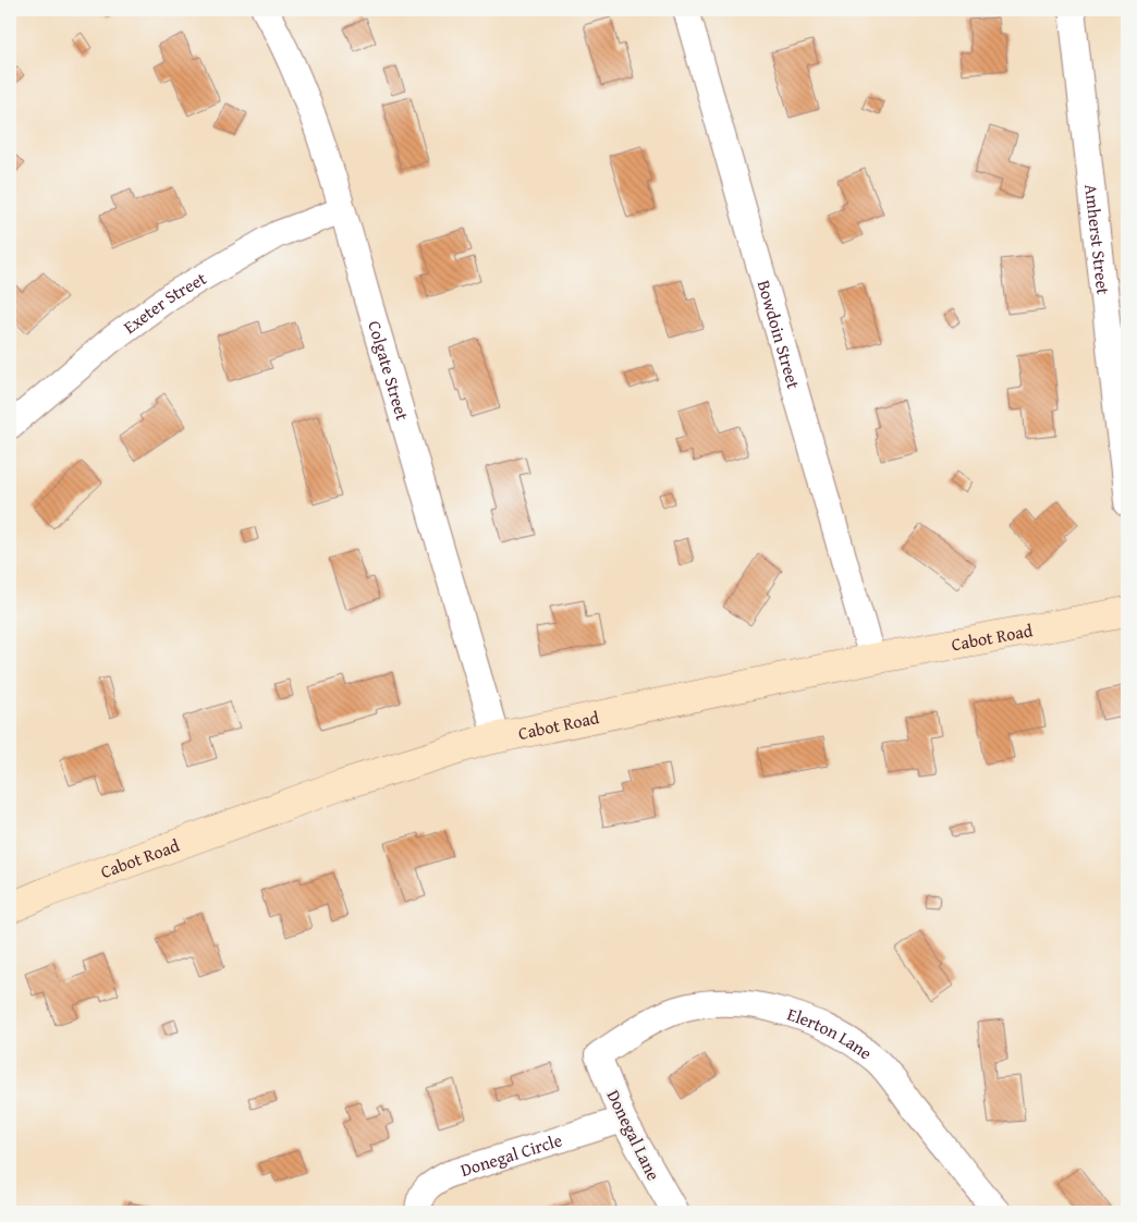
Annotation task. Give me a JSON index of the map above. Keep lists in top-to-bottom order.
{
  "streets": {
    "street": [
      "Amherst Street",
      "Exeter Street",
      "Bowdoin Street",
      "Colgate Street",
      "Cabot Road",
      "Elerton Lane",
      "Donegal Lane",
      "Donegal Circle"
    ]
  },
  "crossings": [
    ["Exeter Street", "Colgate Street"],
    ["Bowdoin Street", "Cabot Road"],
    ["Colgate Street", "Cabot Road"],
    ["Elerton Lane", "Donegal Lane"],
    ["Donegal Lane", "Donegal Circle"]
  ]
}
